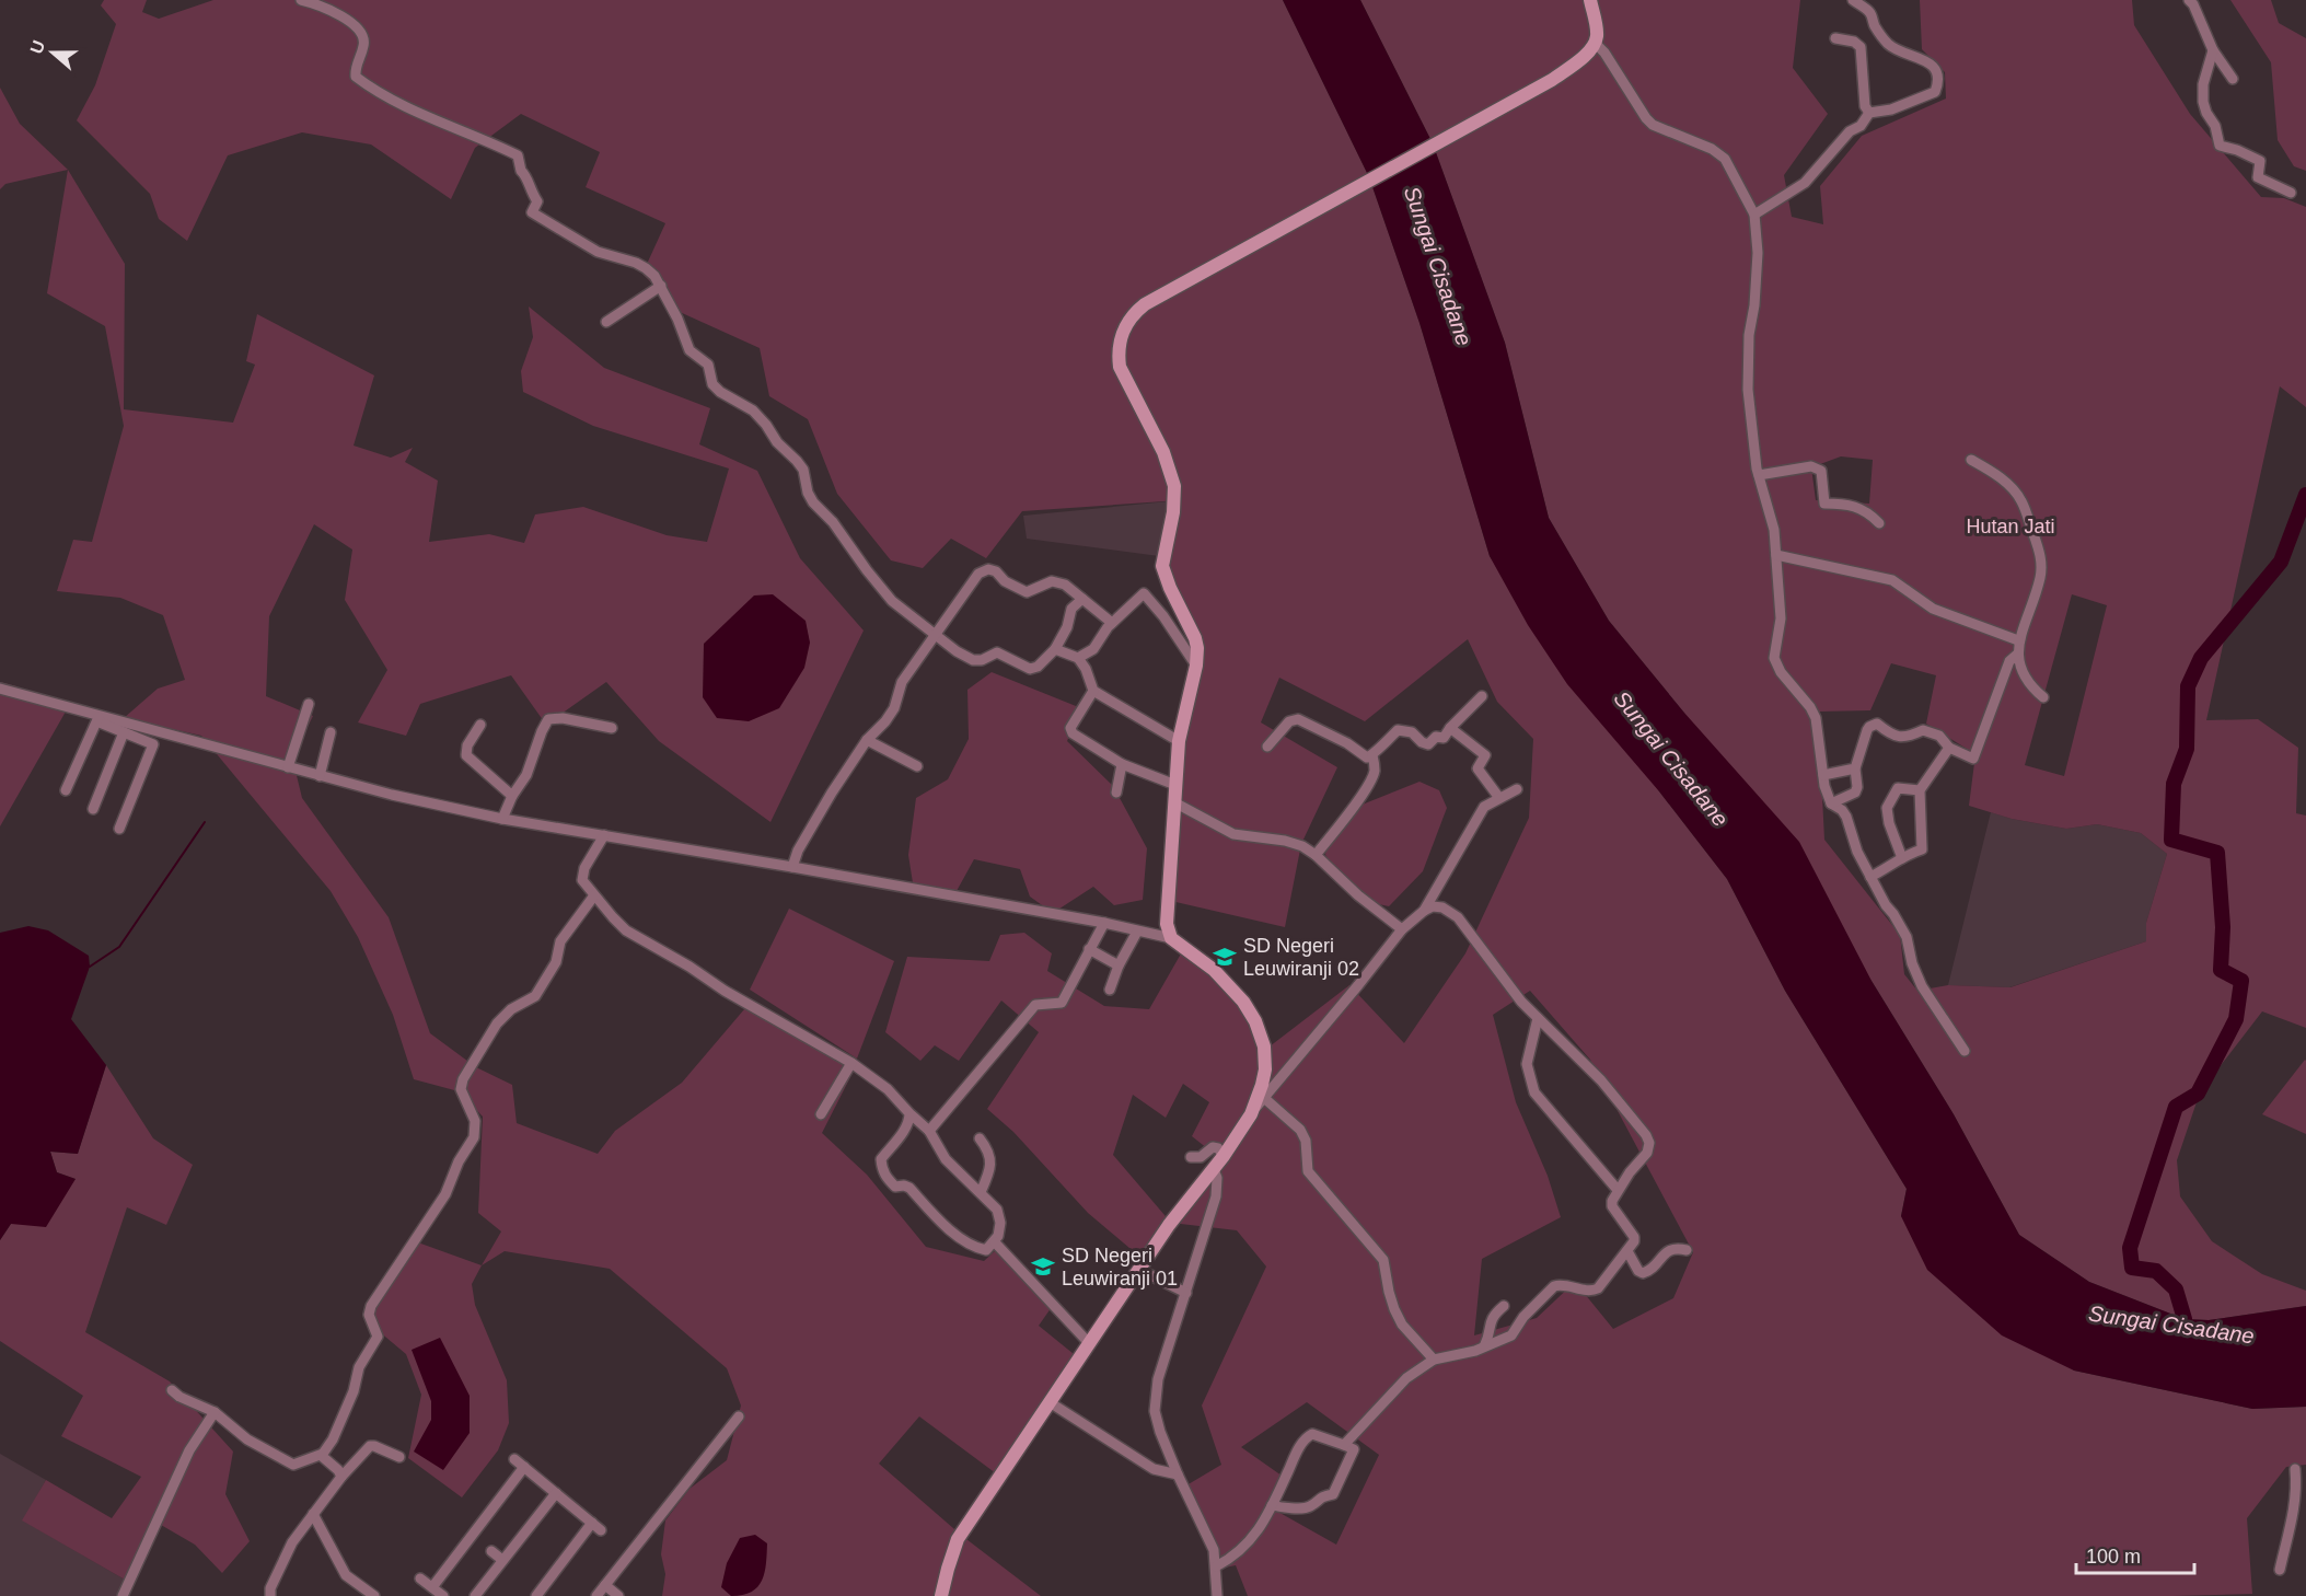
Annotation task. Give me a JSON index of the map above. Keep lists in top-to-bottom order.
{
  "water": ["Sungai Cisadane"],
  "parks": ["Hutan Jati"],
  "places": {
    "school or university": ["SD Negeri Leuwiranji 02", "SD Negeri Leuwiranji 01"]
  },
  "scale_bar": "100 m",
  "north": "left"
}
